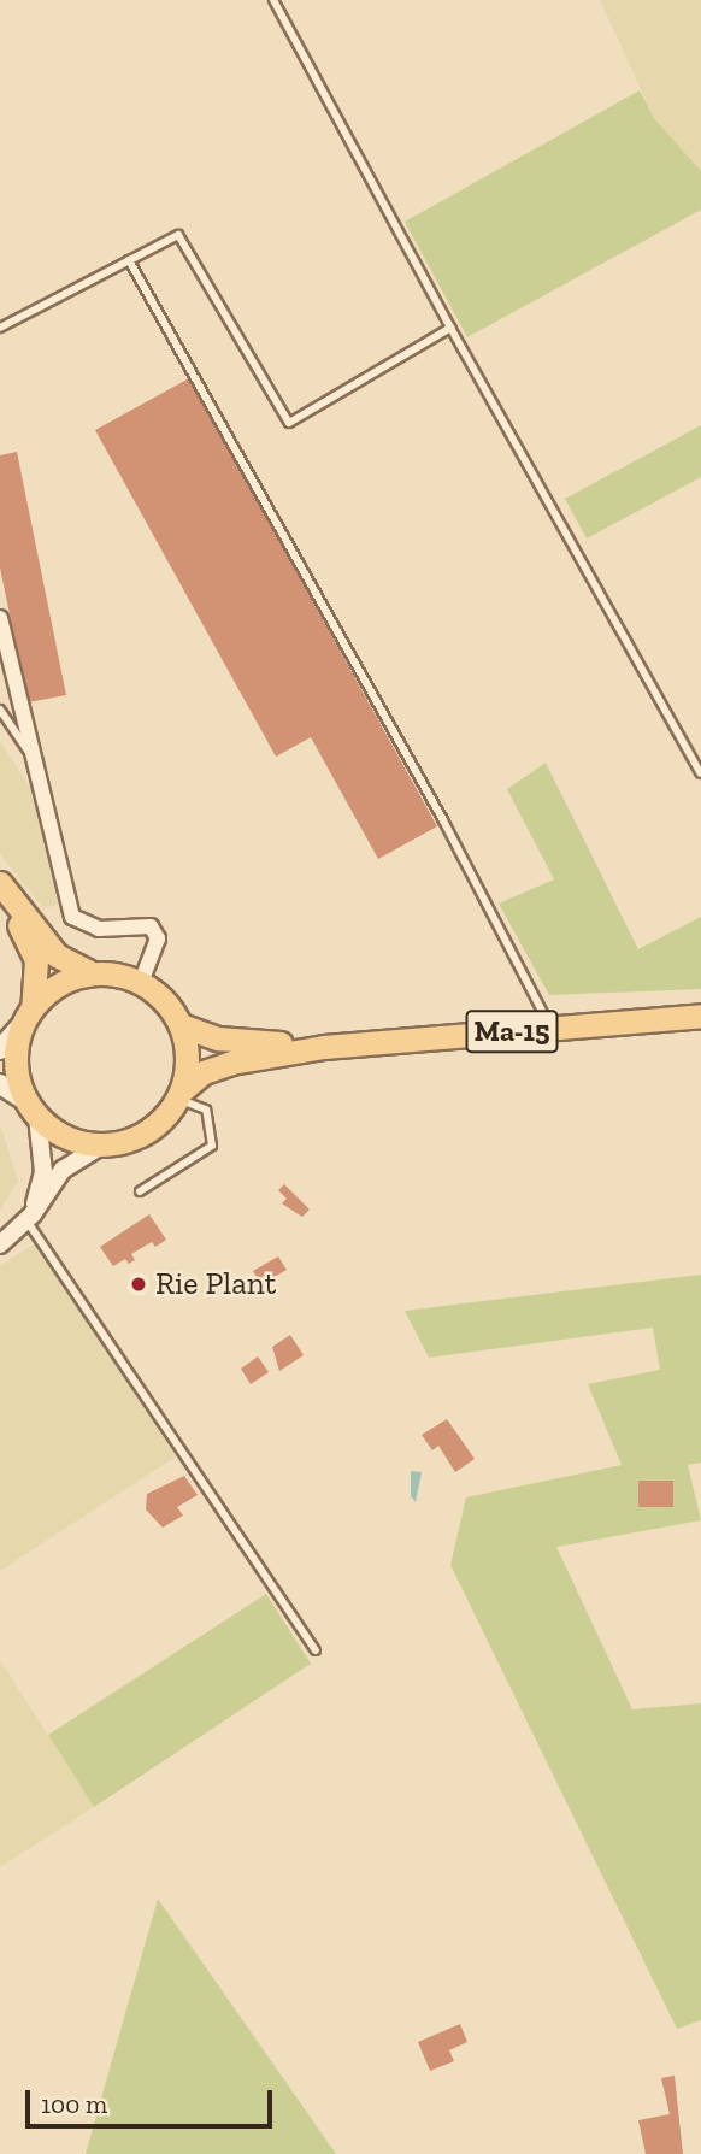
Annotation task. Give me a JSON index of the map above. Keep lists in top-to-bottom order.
{
  "streets": {
    "main road": ["Ma-15"]
  },
  "places": ["Rie Plant"],
  "scale_bar": "100 m"
}
